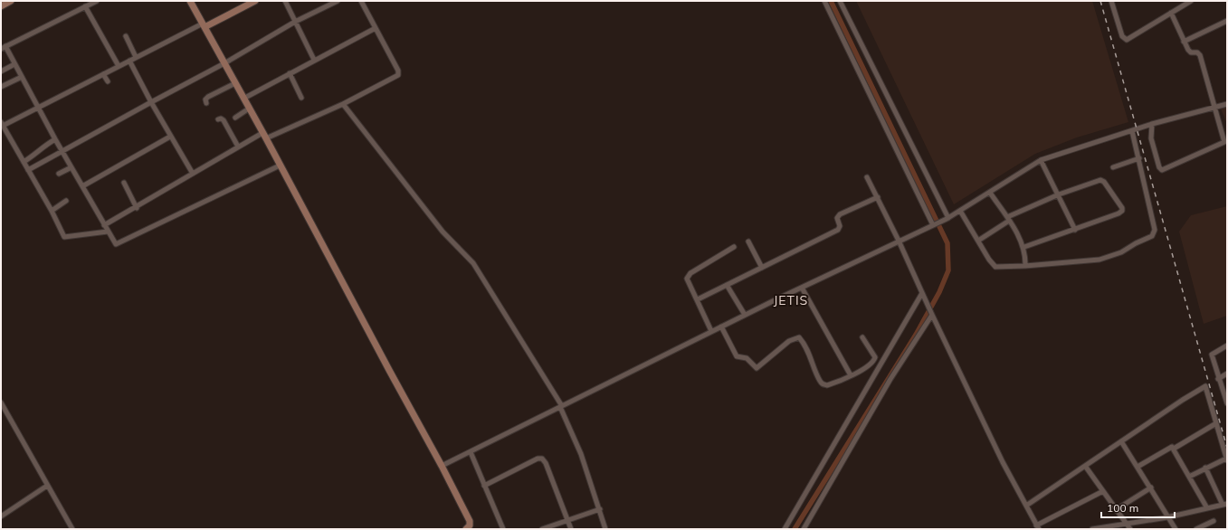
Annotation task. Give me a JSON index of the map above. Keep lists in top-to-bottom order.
{
  "districts": ["JETIS"],
  "scale_bar": "100 m"
}
